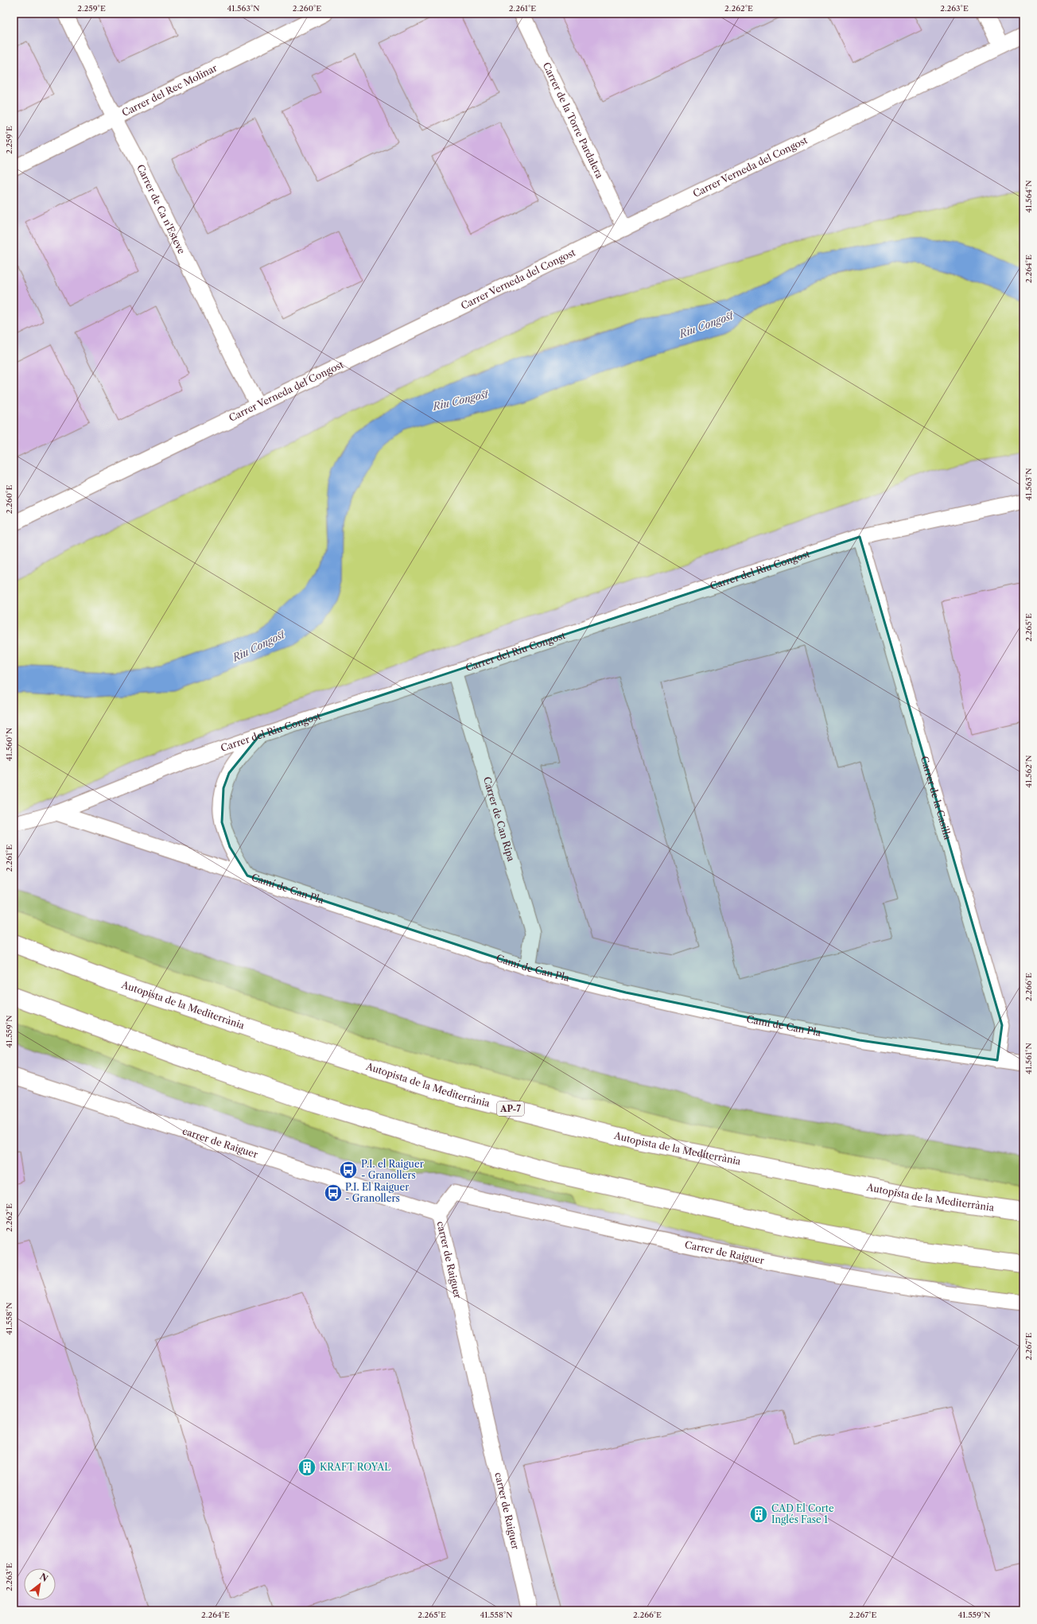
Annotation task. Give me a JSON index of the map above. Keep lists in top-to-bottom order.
{
  "streets": {
    "highway": ["Autopista de la Mediterrània", "AP-7"],
    "street": [
      "Carrer del Rec Molinar",
      "Carrer de la Torre Pardalera",
      "Carrer Verneda del Congost",
      "Carrer de Ca n'Esteve",
      "Carrer del Riu Congost",
      "Carrer de la Casilla",
      "Carrer de Can Ripa",
      "Camí de Can Pla",
      "carrer de Raiguer",
      "Carrer de Raiguer"
    ]
  },
  "crossings": [
    ["Carrer del Rec Molinar", "Carrer de Ca n'Esteve"],
    ["Carrer de la Torre Pardalera", "Carrer Verneda del Congost"],
    ["Carrer Verneda del Congost", "Carrer de Ca n'Esteve"],
    ["Carrer del Riu Congost", "Carrer de la Casilla"],
    ["Carrer del Riu Congost", "Carrer de Can Ripa"],
    ["Carrer del Riu Congost", "Camí de Can Pla"],
    ["Carrer de la Casilla", "Camí de Can Pla"],
    ["Carrer de Can Ripa", "Camí de Can Pla"],
    ["carrer de Raiguer", "Carrer de Raiguer"]
  ],
  "water": ["Riu Congost"],
  "places": {
    "bus stop": ["P.I. el Raiguer - Granollers", "P.I. El Raiguer - Granollers"],
    "building": ["KRAFT ROYAL", "CAD El Corte Inglés Fase 1"]
  },
  "north": "top right",
  "coordinates": [
    "2.259°E",
    "41.563°N",
    "2.260°E",
    "2.261°E",
    "2.262°E",
    "2.263°E",
    "41.564°N",
    "2.264°E",
    "2.265°E",
    "41.560°N",
    "41.562°N",
    "2.266°E",
    "41.559°N",
    "41.561°N",
    "41.558°N",
    "2.267°E"
  ]
}
